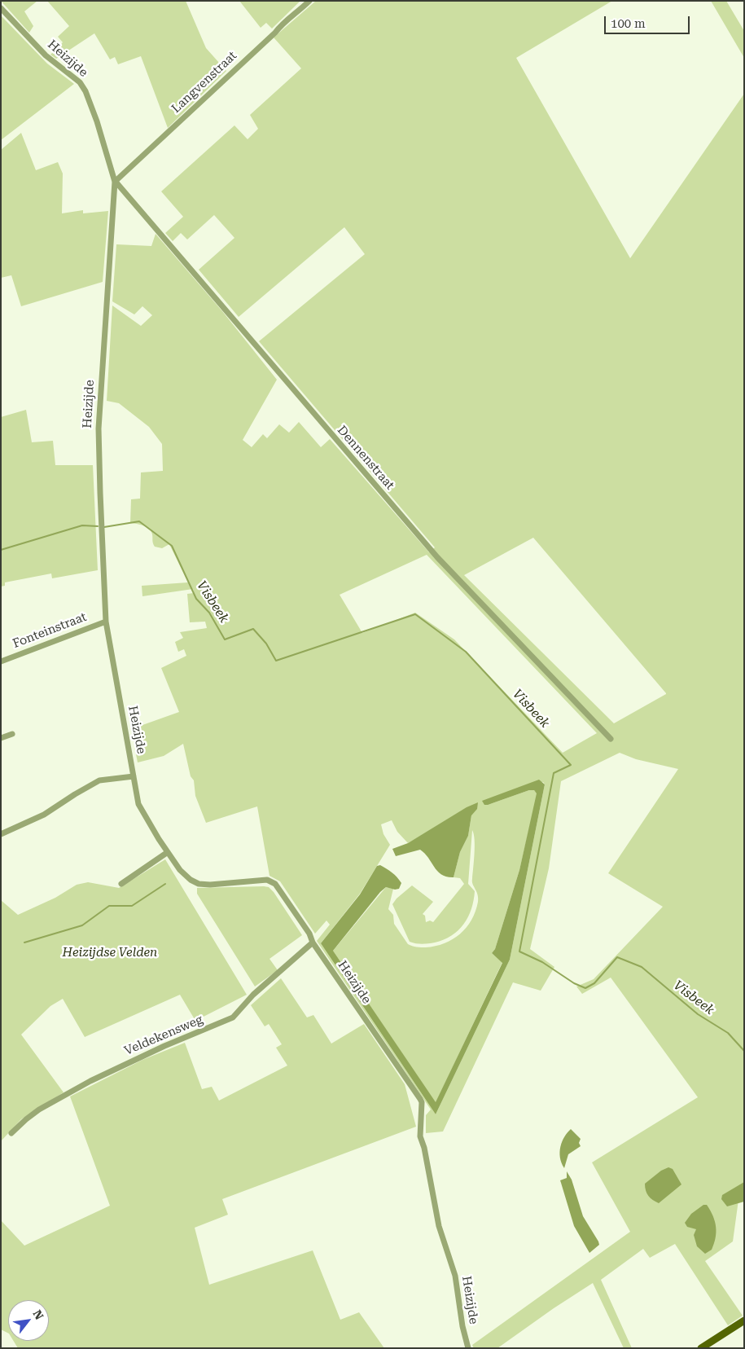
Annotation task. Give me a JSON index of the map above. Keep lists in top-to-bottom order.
{
  "streets": {
    "street": [
      "Heizijde",
      "Langvenstraat",
      "Dennenstraat",
      "Fonteinstraat",
      "Veldekensweg"
    ]
  },
  "crossings": [
    ["Heizijde", "Langvenstraat"],
    ["Heizijde", "Dennenstraat"],
    ["Heizijde", "Fonteinstraat"],
    ["Heizijde", "Veldekensweg"],
    ["Langvenstraat", "Dennenstraat"]
  ],
  "water": ["Visbeek"],
  "parks": ["Heizijdse Velden"],
  "scale_bar": "100 m",
  "north": "top right"
}
